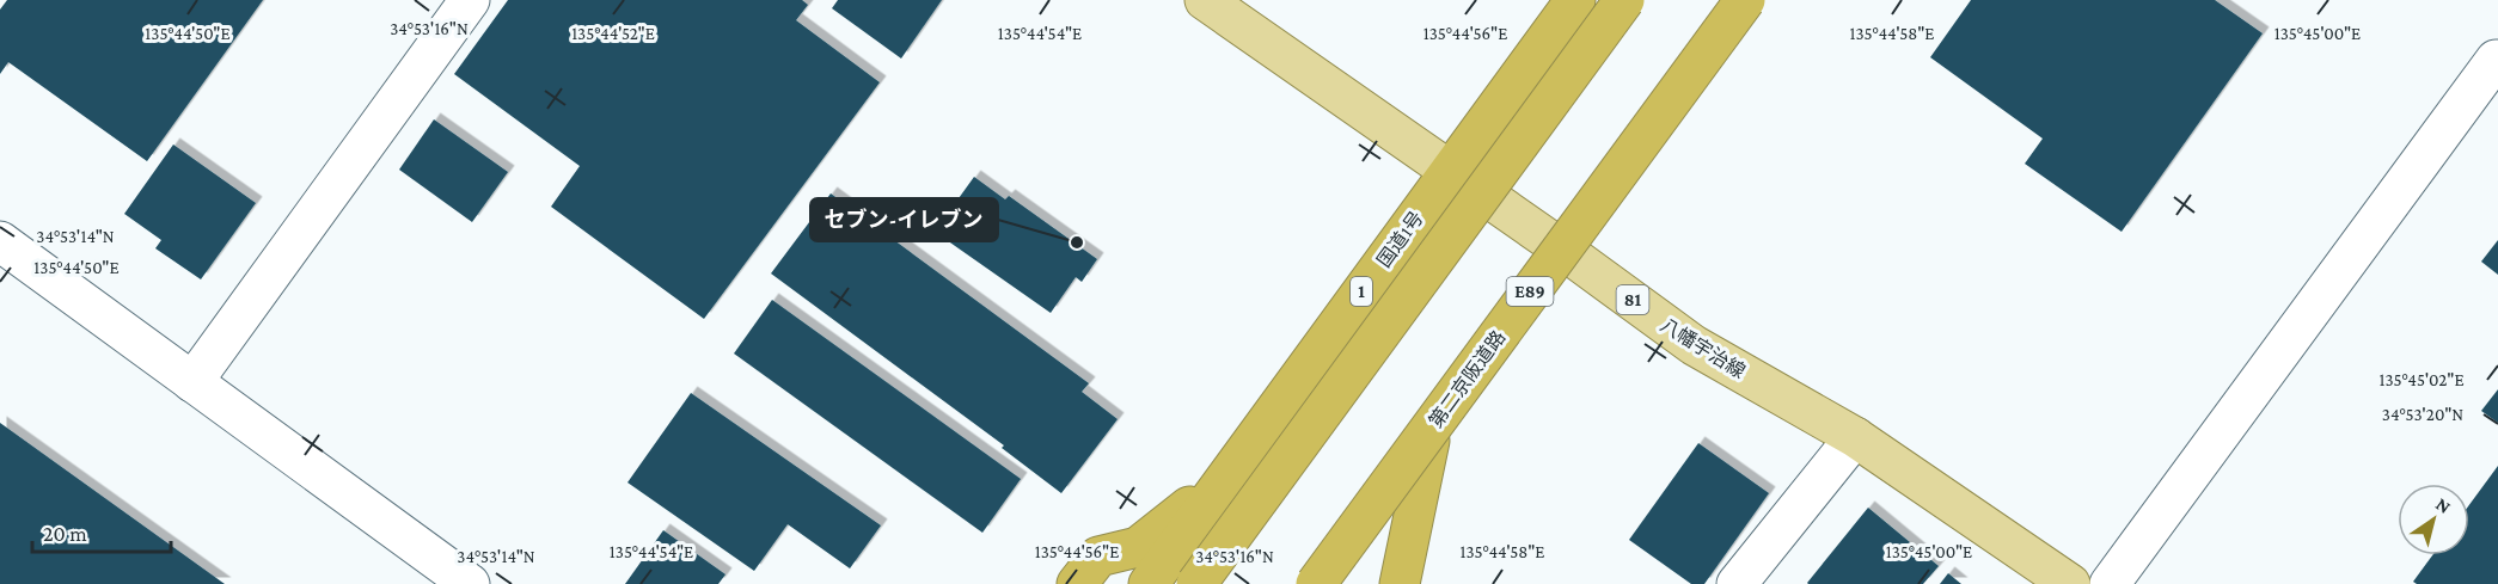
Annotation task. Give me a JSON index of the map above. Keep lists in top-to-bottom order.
{
  "streets": {
    "highway": [
      "国道1号",
      "1",
      "E89",
      "第二京阪道路"
    ],
    "main road": ["81", "八幡宇治線"]
  },
  "crossings": [
    ["国道1号", "八幡宇治線"]
  ],
  "places": ["セブン-イレブン"],
  "scale_bar": "20 m",
  "north": "top right",
  "coordinates": [
    "34°53'16\"N",
    "135°44'50\"E",
    "135°44'52\"E",
    "135°44'54\"E",
    "135°44'56\"E",
    "135°44'58\"E",
    "135°45'00\"E",
    "34°53'14\"N",
    "135°45'02\"E",
    "34°53'20\"N"
  ]
}
